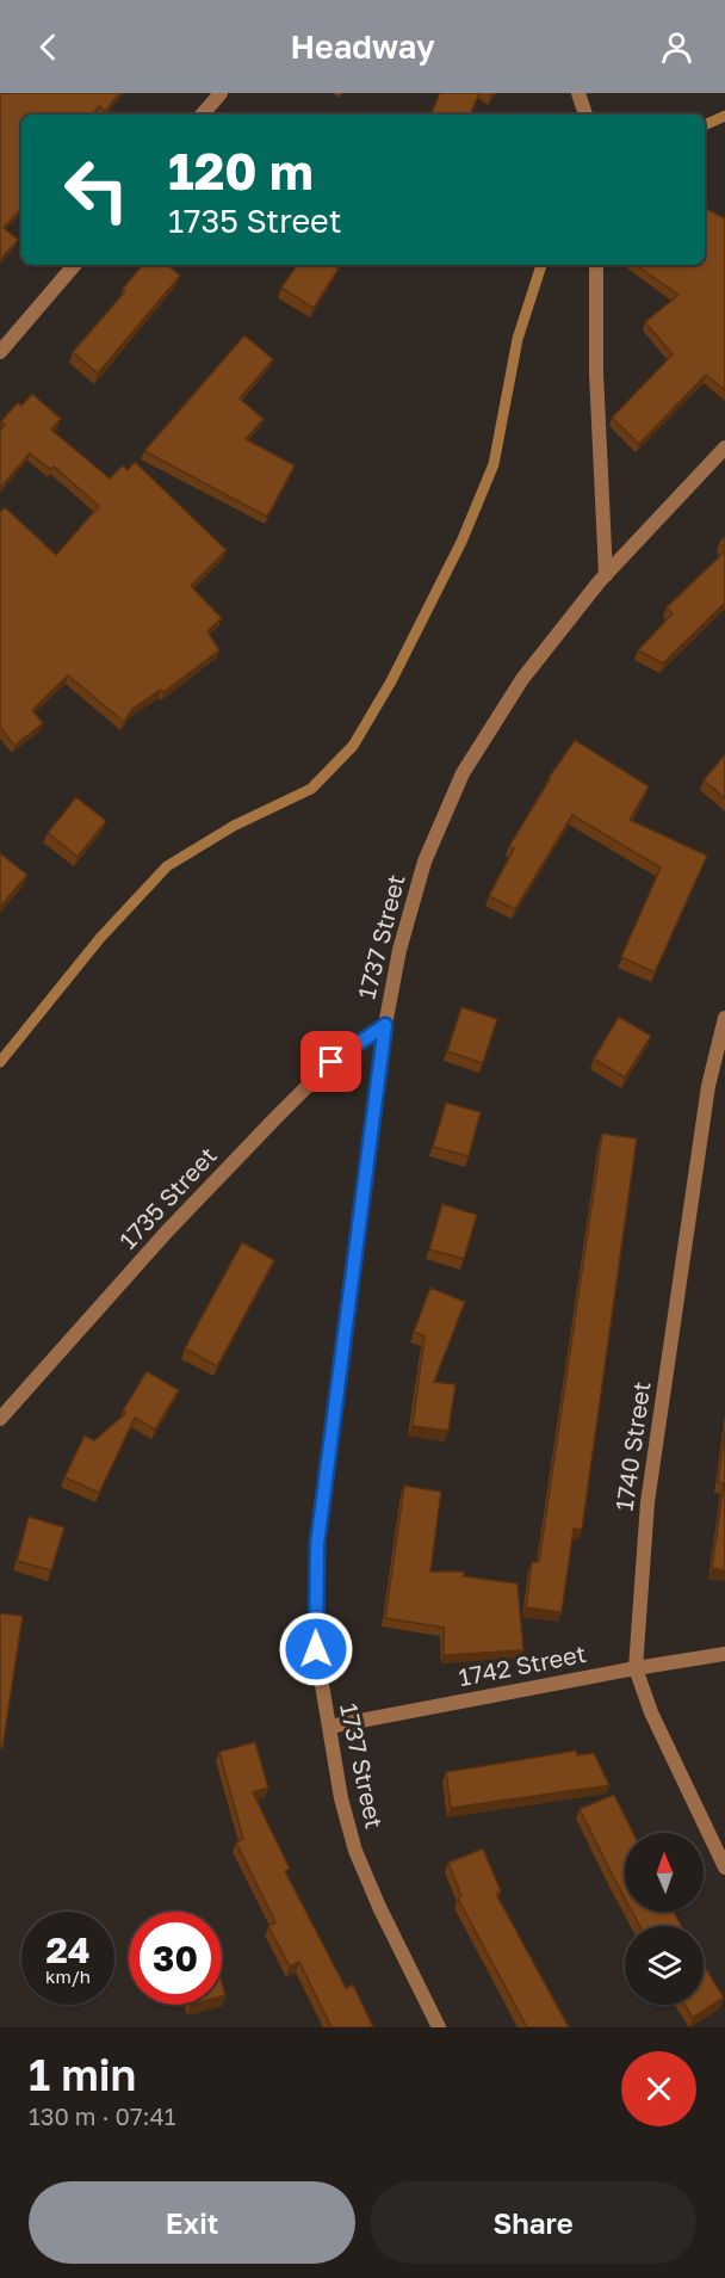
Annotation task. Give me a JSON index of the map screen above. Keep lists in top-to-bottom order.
{
  "streets": {
    "street": [
      "1737 Street",
      "1735 Street",
      "1740 Street",
      "1742 Street"
    ]
  },
  "crossings": [
    ["1737 Street", "1735 Street"],
    ["1737 Street", "1742 Street"],
    ["1740 Street", "1742 Street"]
  ],
  "north": "top",
  "page": {
    "header": "Headway",
    "turn": ["120 m", "1735 Street"],
    "speed": "24 km/h",
    "limit": "30",
    "heading": ["1 min", "130 m · 07:41"],
    "buttons": ["Exit", "Share"]
  }
}
